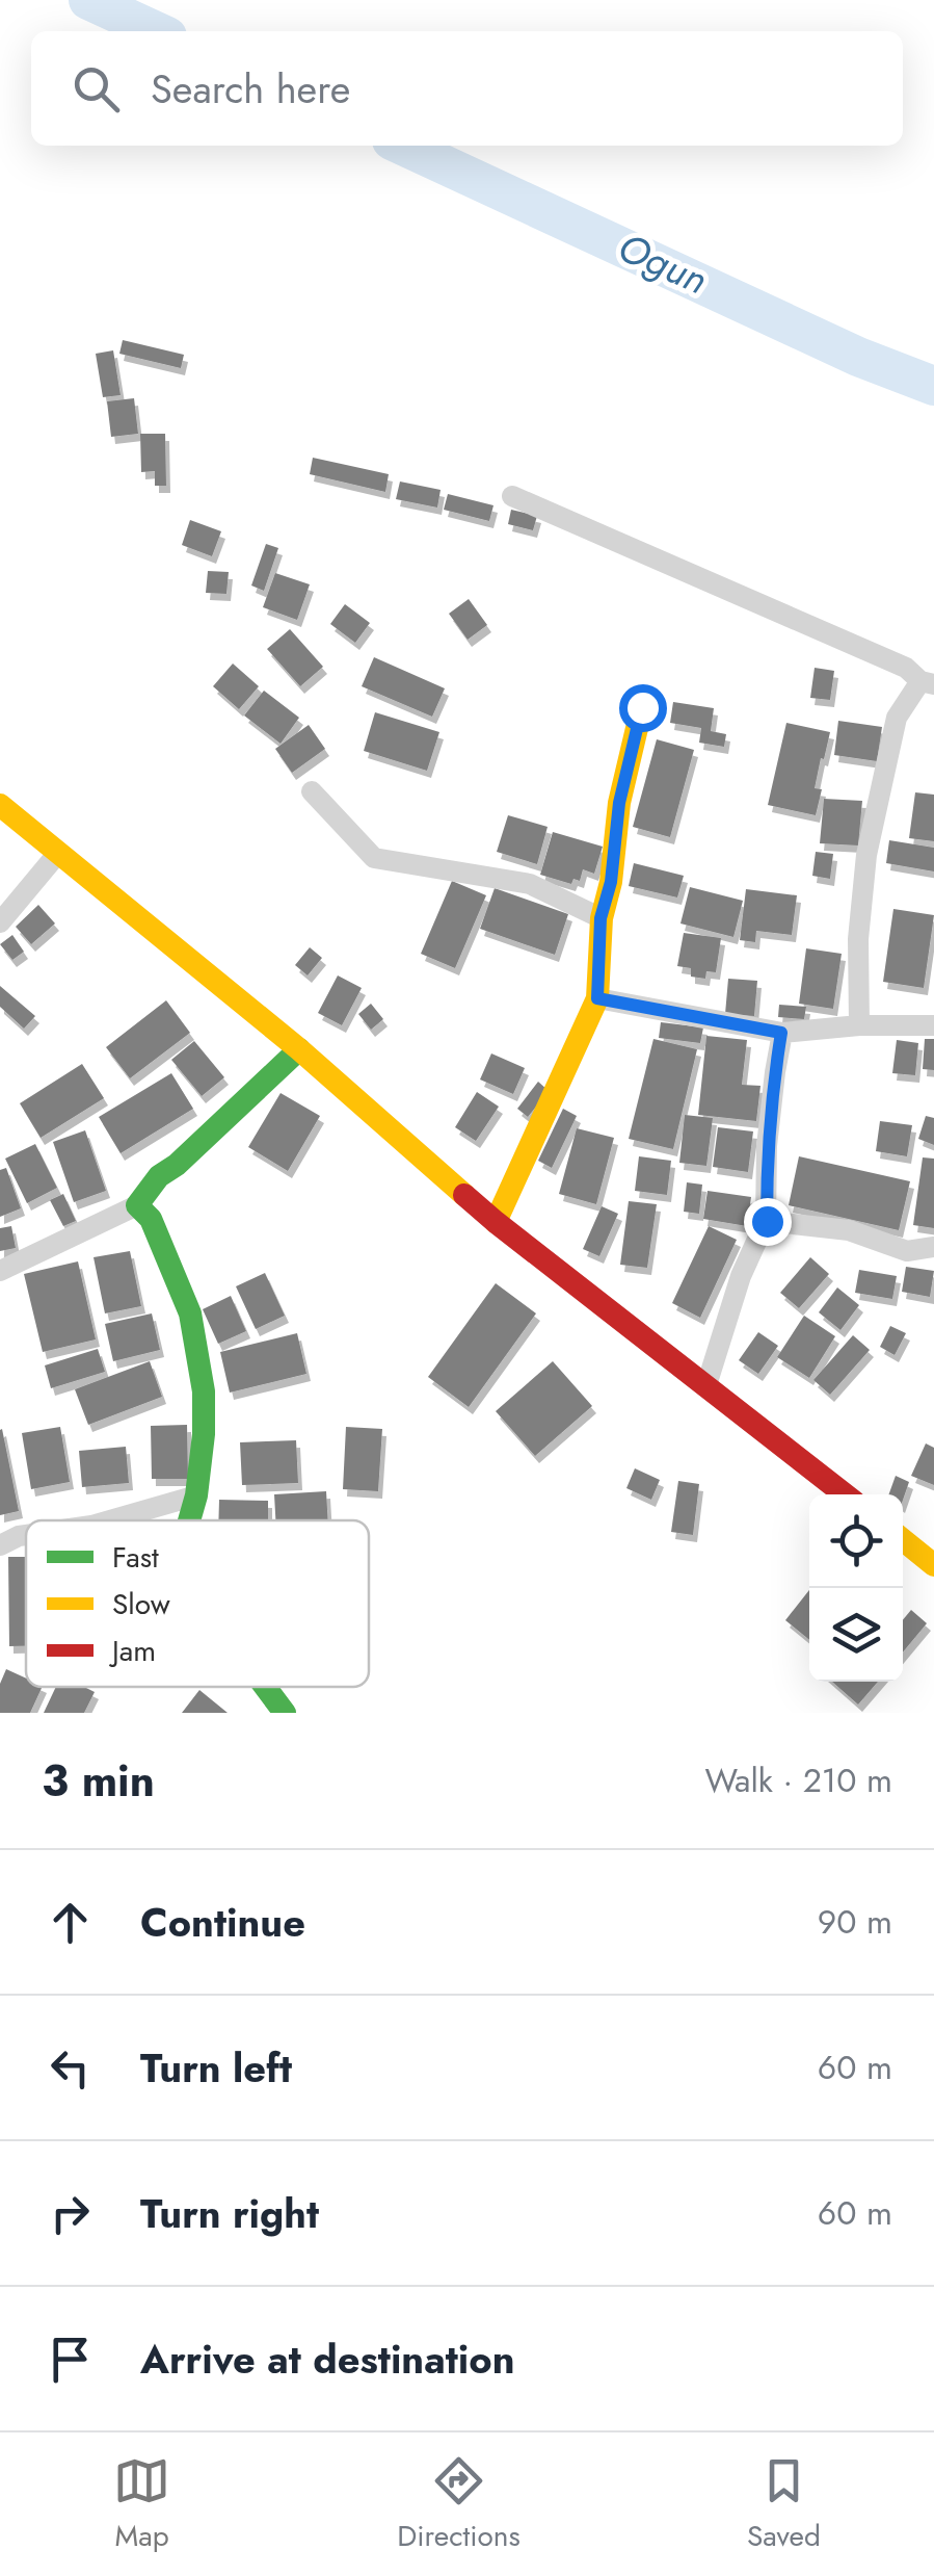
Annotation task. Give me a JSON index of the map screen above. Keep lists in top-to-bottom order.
{
  "water": ["Ogun"],
  "legend": ["Fast", "Slow", "Jam"],
  "page": {
    "search": "Search here",
    "heading": ["3 min", "Walk · 210 m"],
    "list": [
      ["Continue", "90 m"],
      ["Turn left", "60 m"],
      ["Turn right", "60 m"],
      "Arrive at destination"
    ],
    "nav": ["Map", "Directions", "Saved"]
  }
}
